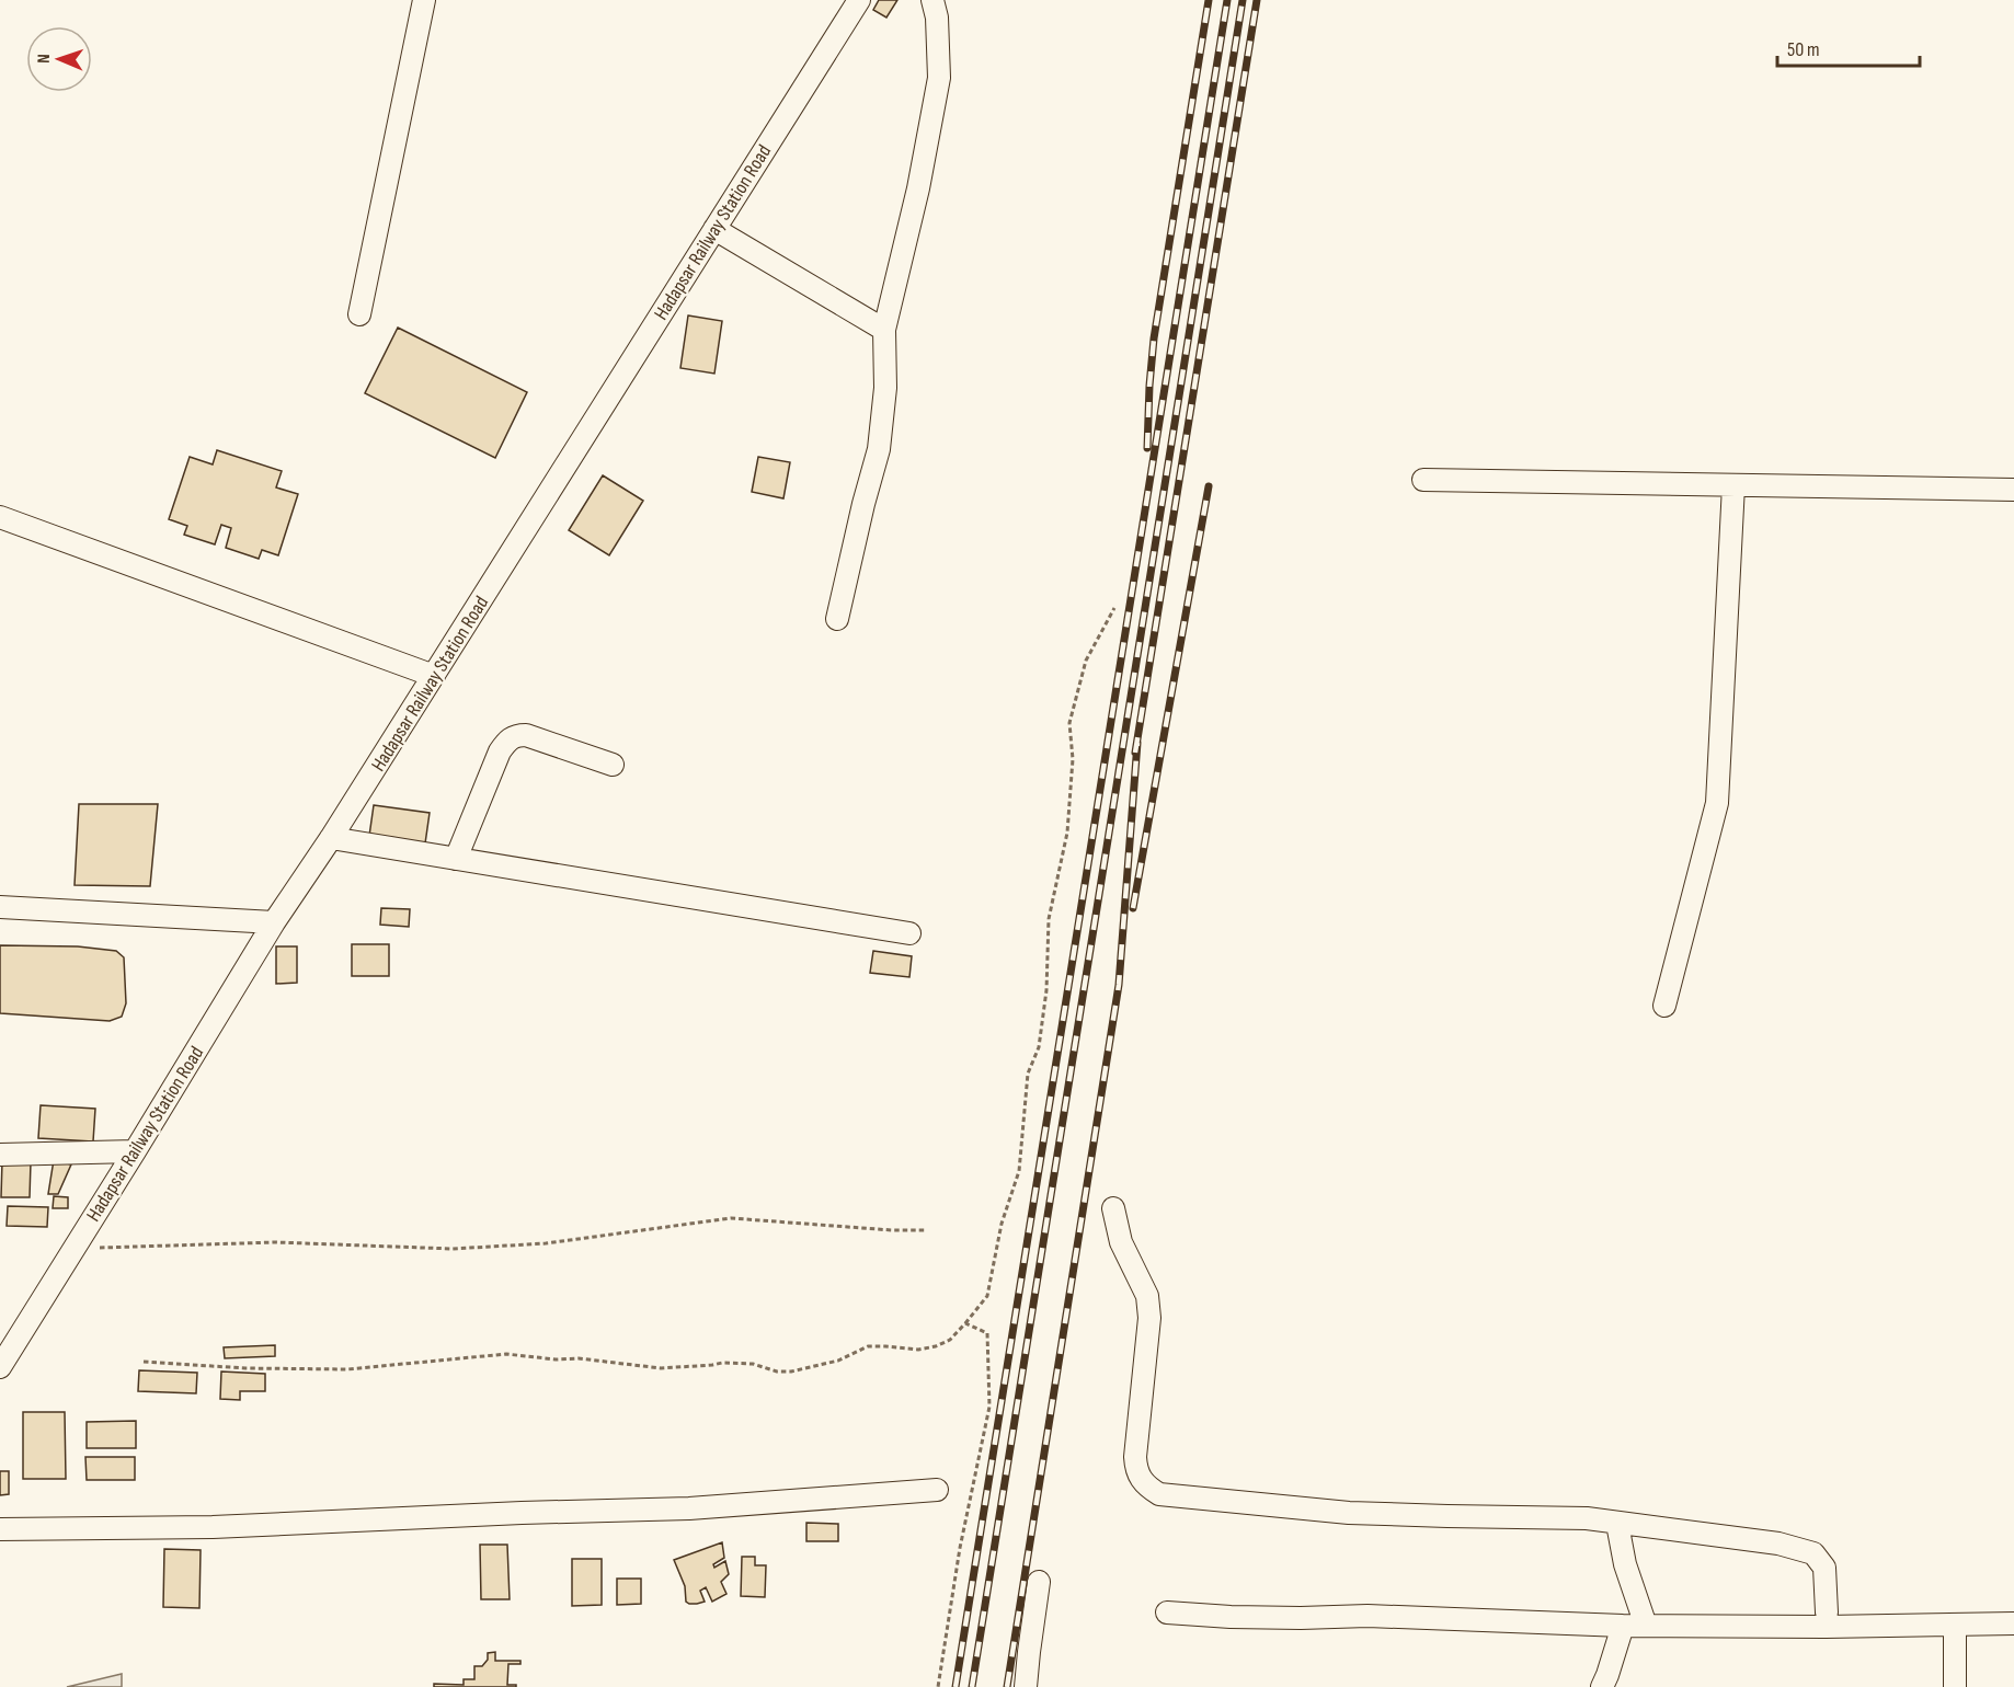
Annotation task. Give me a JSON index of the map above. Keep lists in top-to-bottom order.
{
  "streets": {
    "street": ["Hadapsar Railway Station Road"]
  },
  "scale_bar": "50 m",
  "north": "left"
}
